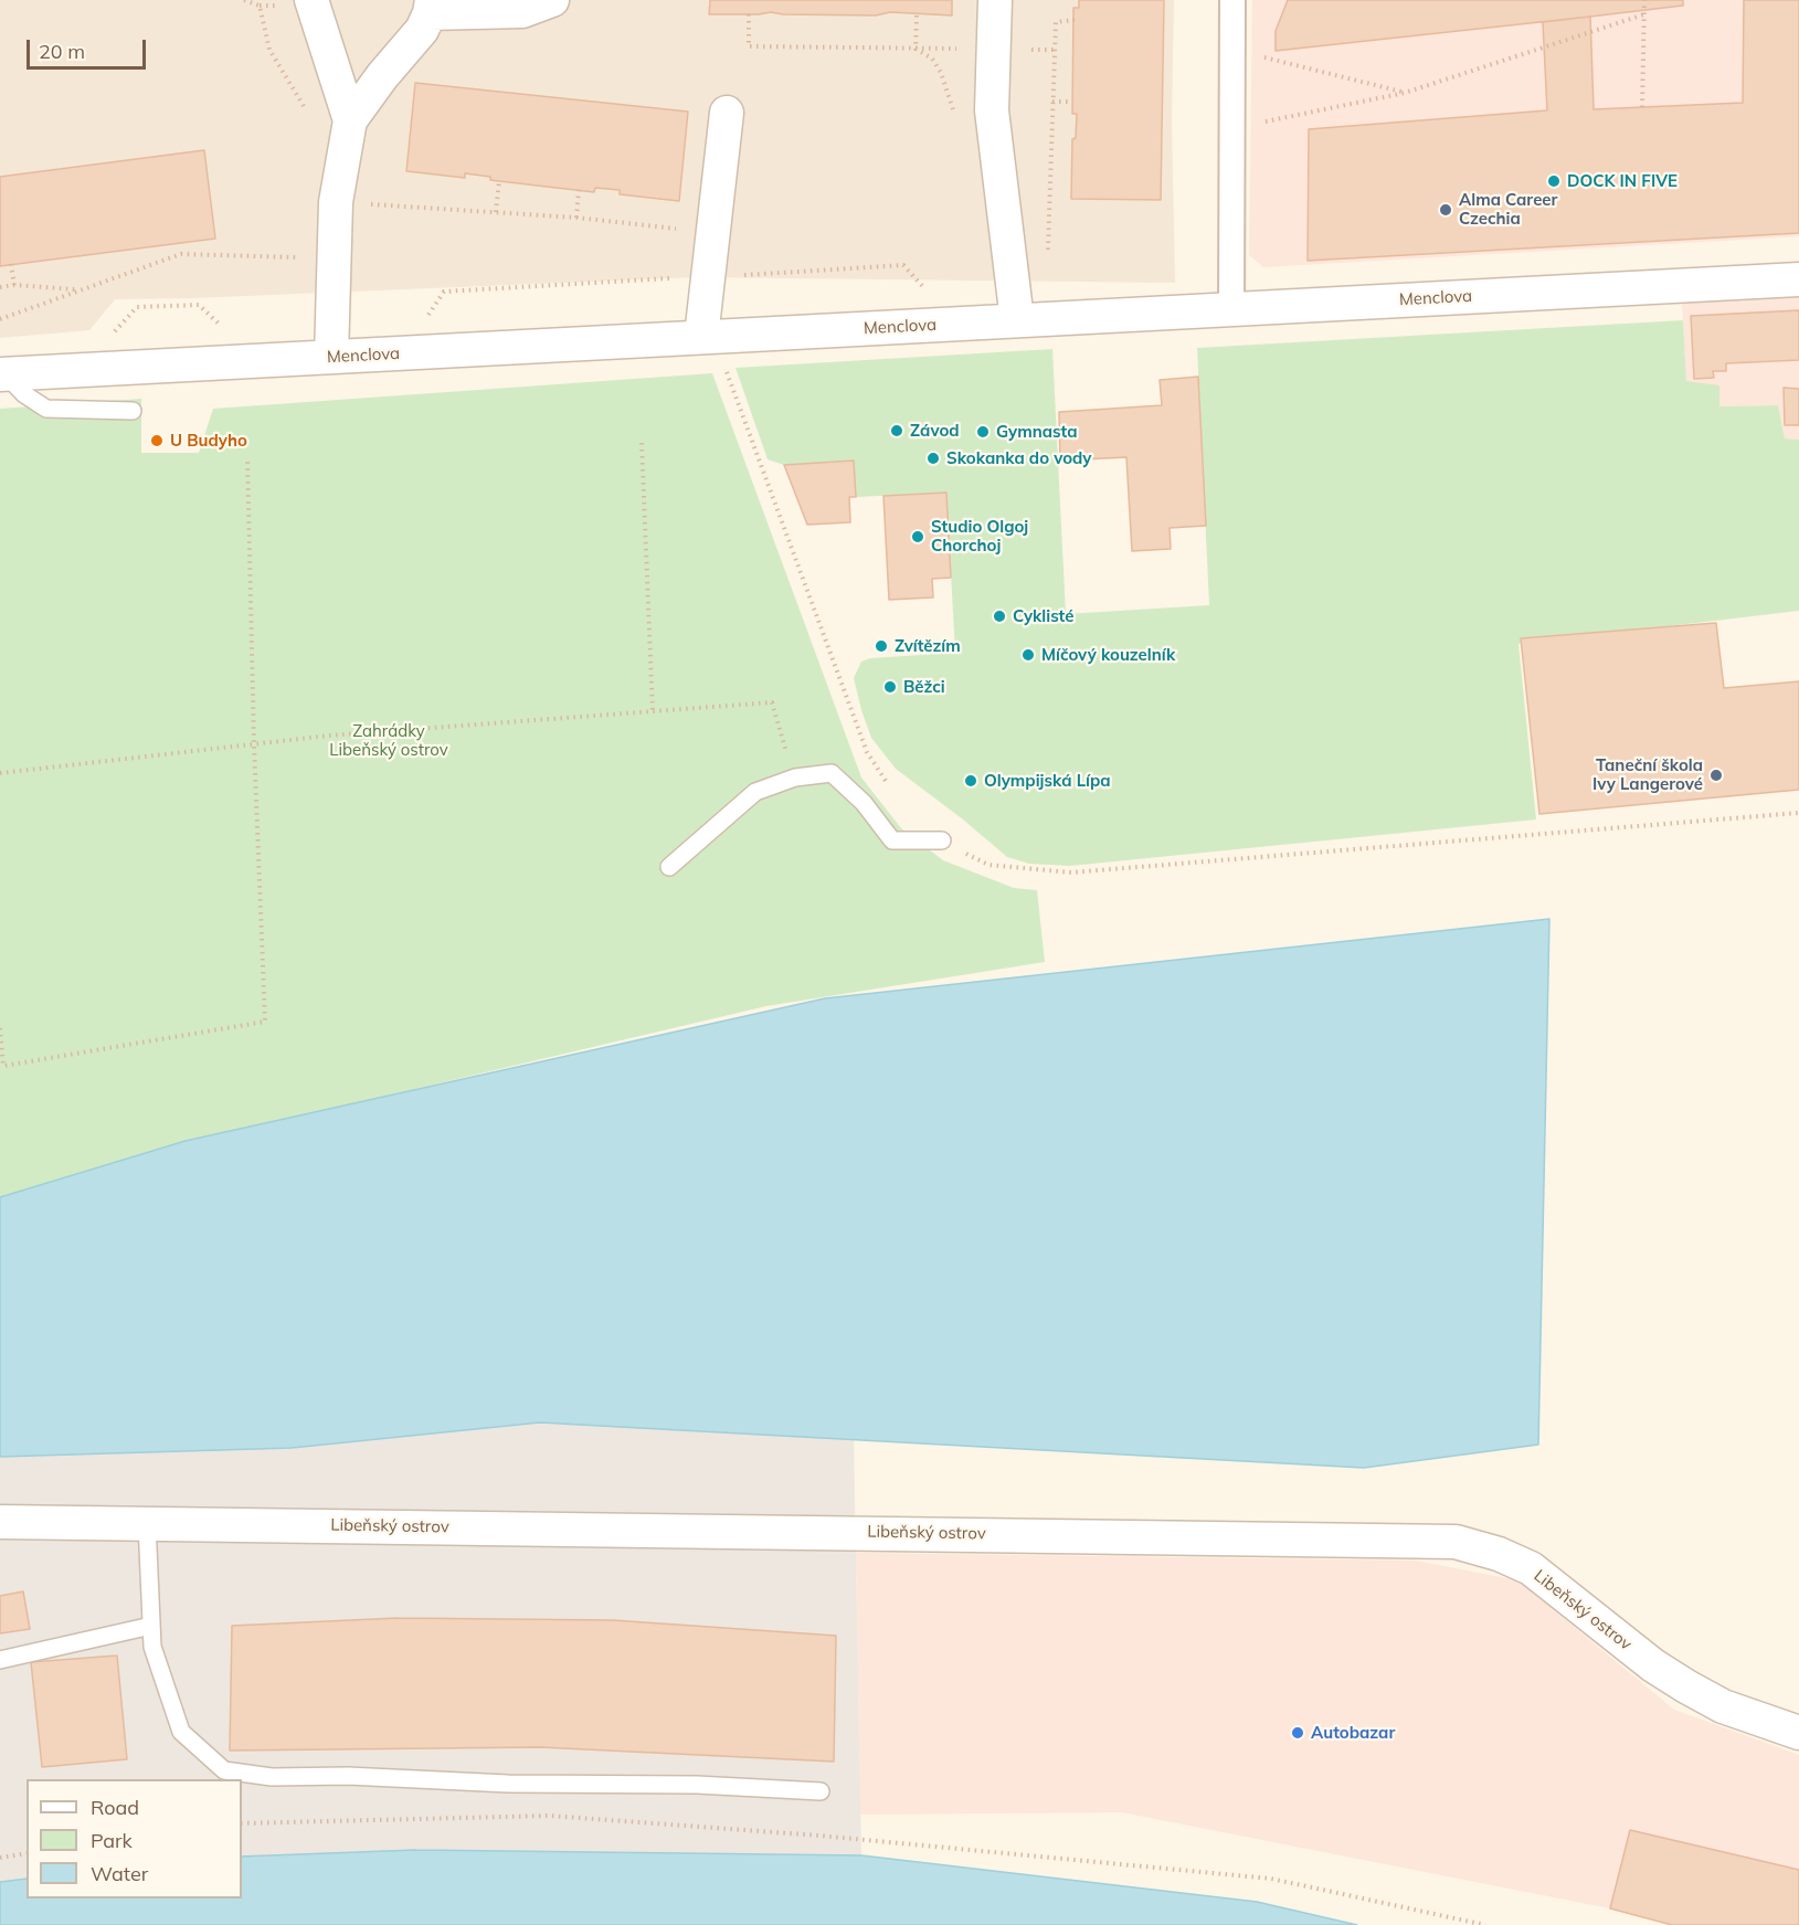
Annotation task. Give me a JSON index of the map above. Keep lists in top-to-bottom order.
{
  "streets": {
    "street": ["Menclova", "Libeňský ostrov"]
  },
  "parks": ["Zahrádky Libeňský ostrov"],
  "places": [
    "DOCK IN FIVE",
    "Alma Career Czechia",
    "Závod",
    "Gymnasta",
    "U Budyho",
    "Skokanka do vody",
    "Studio Olgoj Chorchoj",
    "Cyklisté",
    "Zvítězím",
    "Míčový kouzelník",
    "Běžci",
    "Taneční škola Ivy Langerové",
    "Olympijská Lípa",
    "Autobazar"
  ],
  "legend": ["Road", "Park", "Water"],
  "scale_bar": "20 m"
}
